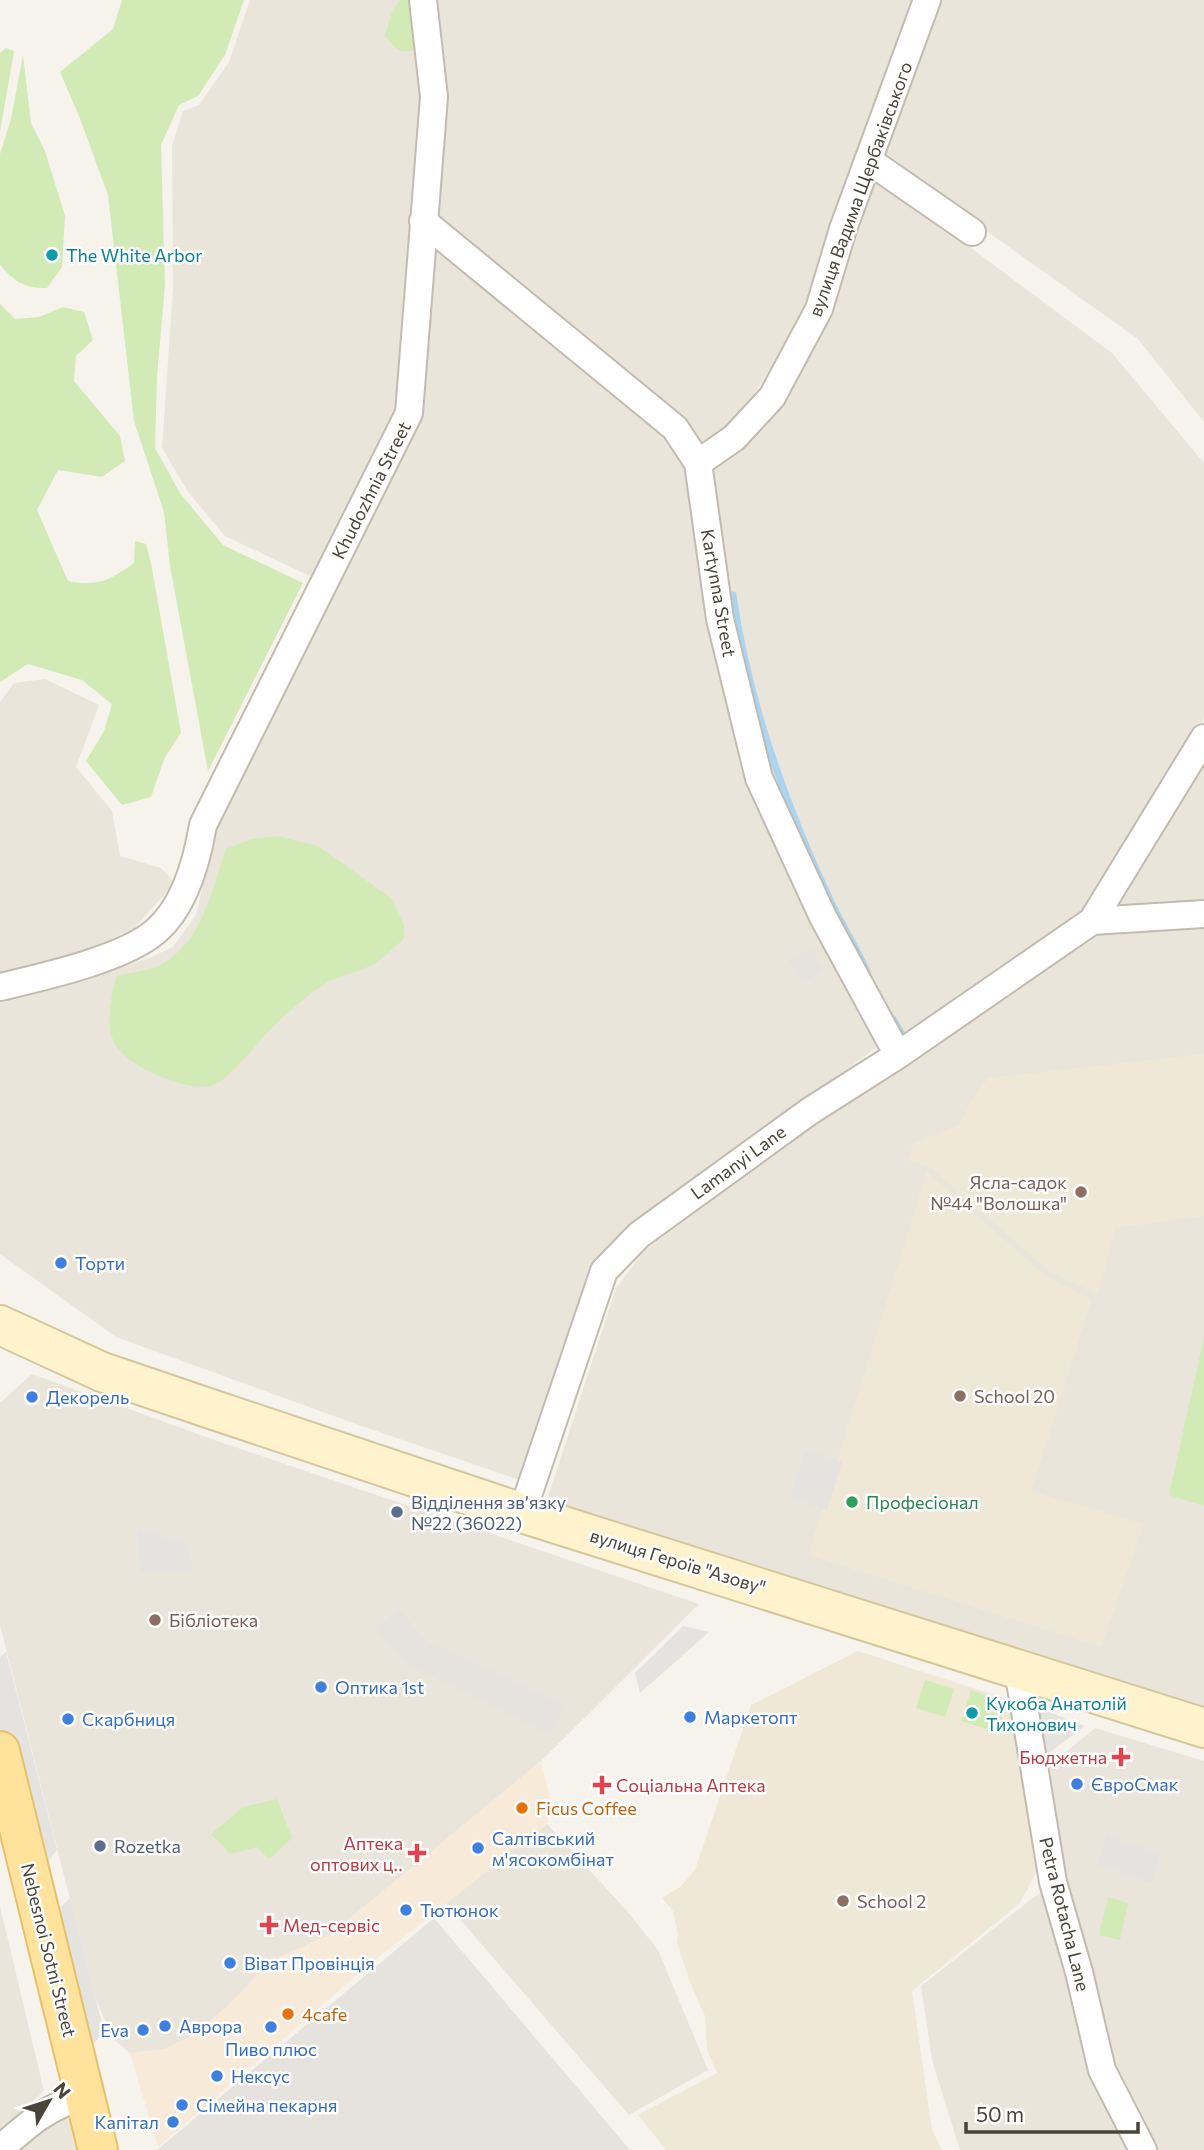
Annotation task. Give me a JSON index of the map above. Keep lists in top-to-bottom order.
{
  "streets": {
    "main road": ["Nebesnoi Sotni Street"],
    "street": [
      "вулиця Вадима Щербаківського",
      "Khudozhnia Street",
      "Kartynna Street",
      "Lamanyi Lane",
      "вулиця Героїв \"Азову\"",
      "Petra Rotacha Lane"
    ]
  },
  "crossings": [
    ["вулиця Вадима Щербаківського", "Kartynna Street"],
    ["Khudozhnia Street", "Kartynna Street"],
    ["Kartynna Street", "Lamanyi Lane"],
    ["Lamanyi Lane", "вулиця Героїв \"Азову\""],
    ["вулиця Героїв \"Азову\"", "Petra Rotacha Lane"]
  ],
  "places": {
    "other": [
      "The White Arbor",
      "Ясла-садок №44 \"Волошка\"",
      "Торти",
      "School 20",
      "Декорель",
      "Професіонал",
      "Відділення зв’язку №22 (36022)",
      "Бібліотека",
      "Оптика 1st",
      "Кукоба Анатолій Тихонович",
      "Маркетопт",
      "Скарбниця",
      "ЄвроСмак",
      "Ficus Coffee",
      "Rozetka",
      "Салтівський м'ясокомбінат",
      "School 2",
      "Тютюнок",
      "Віват Провінція",
      "4cafe",
      "Аврора",
      "Пиво плюс",
      "Eva",
      "Нексус",
      "Сімейна пекарня",
      "Капітал"
    ],
    "health": [
      "Бюджетна",
      "Соціальна Аптека",
      "Аптека оптових ц‥",
      "Мед-сервіс"
    ]
  },
  "scale_bar": "50 m",
  "north": "top right"
}
